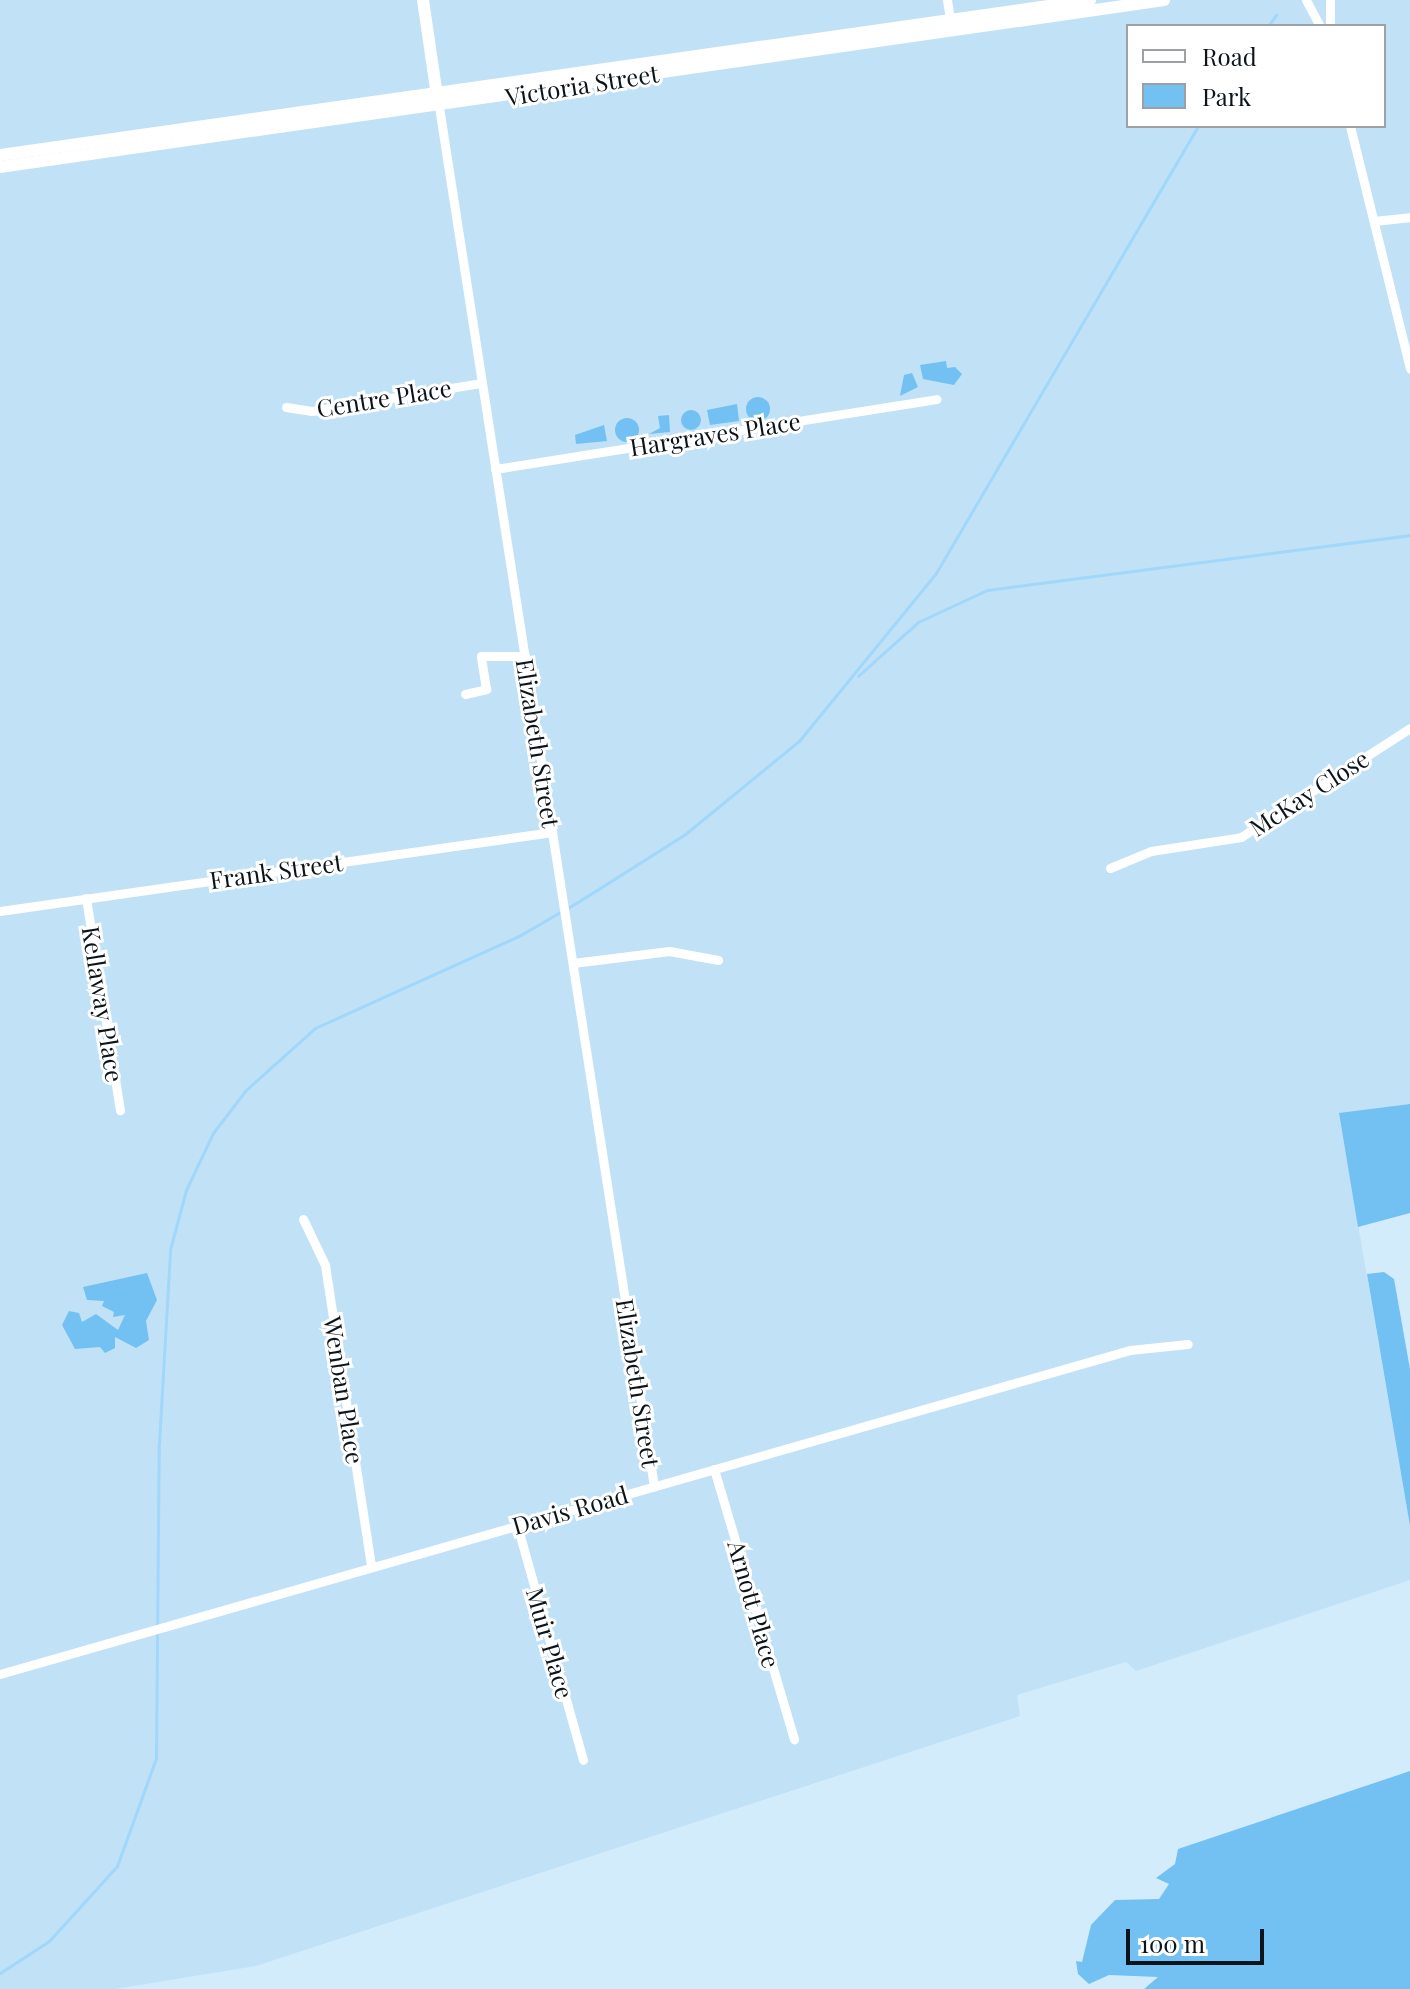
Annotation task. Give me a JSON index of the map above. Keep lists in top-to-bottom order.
{
  "streets": {
    "main road": ["Victoria Street", "Elizabeth Street"],
    "street": [
      "Centre Place",
      "Hargraves Place",
      "McKay Close",
      "Frank Street",
      "Kellaway Place",
      "Wenban Place",
      "Davis Road",
      "Arnott Place",
      "Muir Place"
    ]
  },
  "crossings": [
    ["Victoria Street", "Elizabeth Street"],
    ["Centre Place", "Elizabeth Street"],
    ["Hargraves Place", "Elizabeth Street"],
    ["Elizabeth Street", "Frank Street"],
    ["Elizabeth Street", "Davis Road"],
    ["Frank Street", "Kellaway Place"],
    ["Wenban Place", "Davis Road"],
    ["Davis Road", "Arnott Place"],
    ["Davis Road", "Muir Place"]
  ],
  "legend": ["Road", "Park"],
  "scale_bar": "100 m"
}
